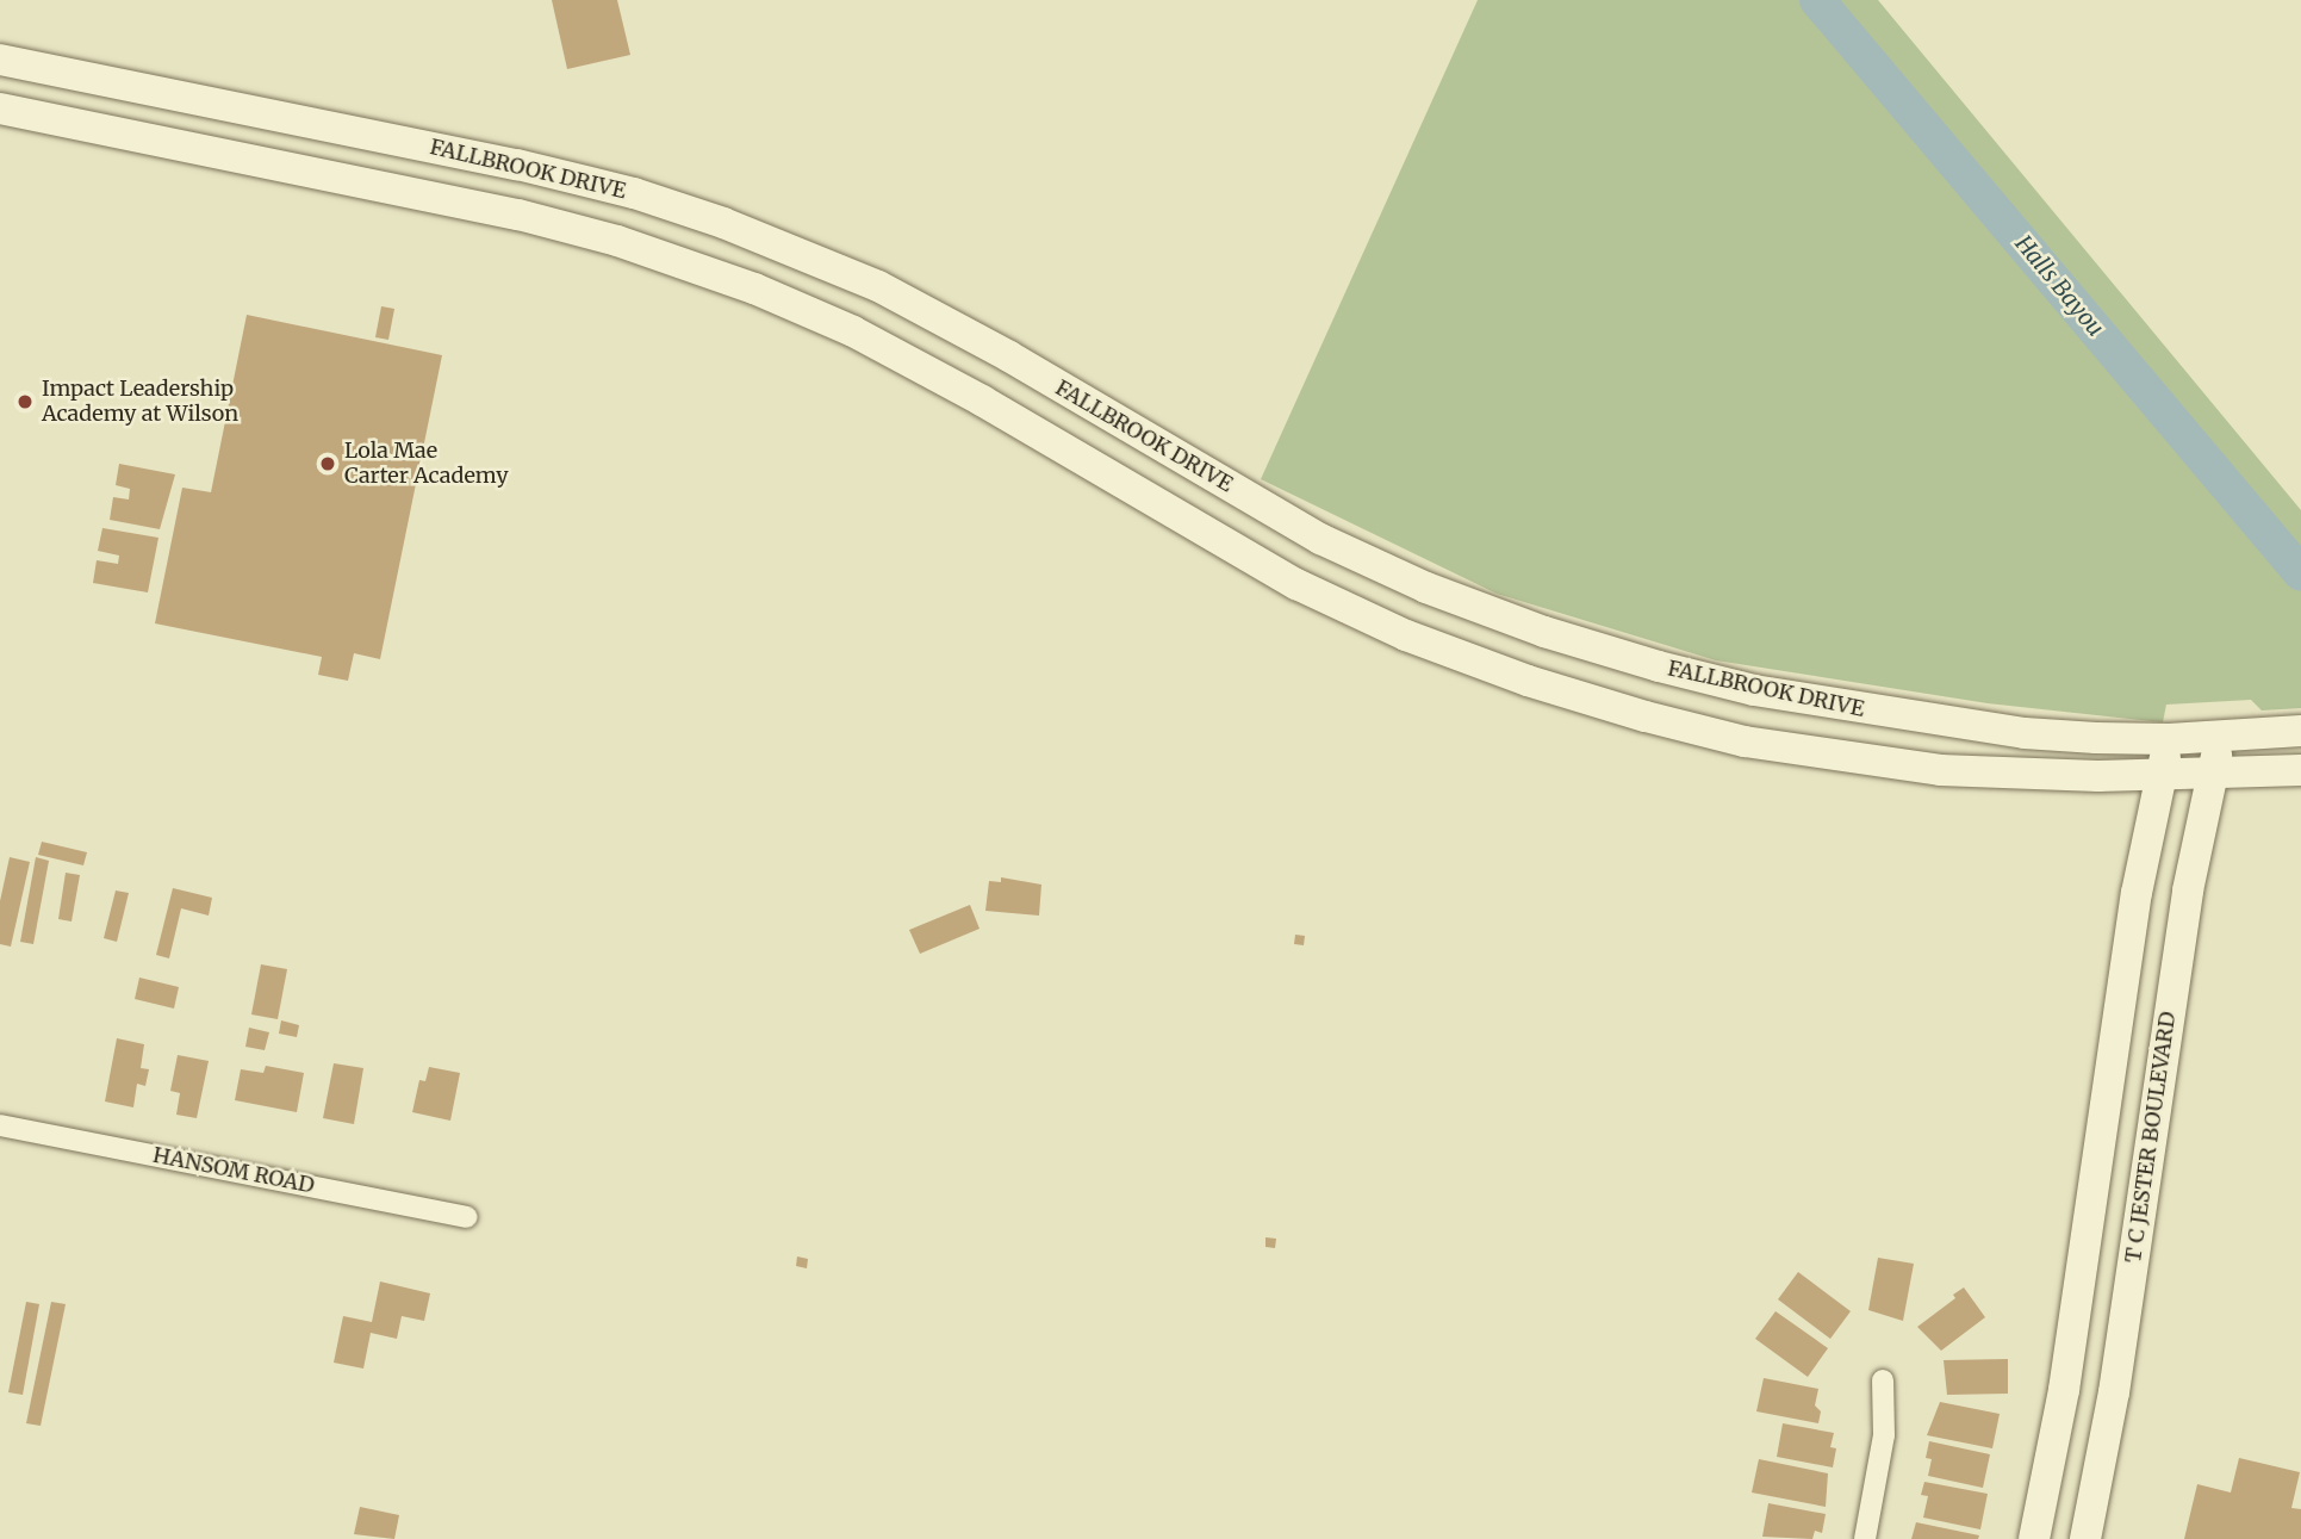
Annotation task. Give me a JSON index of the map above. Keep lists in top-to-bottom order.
{
  "streets": {
    "main road": ["FALLBROOK DRIVE", "T C JESTER BOULEVARD"],
    "street": ["HANSOM ROAD"]
  },
  "crossings": [
    ["FALLBROOK DRIVE", "T C JESTER BOULEVARD"]
  ],
  "water": ["Halls Bayou"],
  "places": ["Impact Leadership Academy at Wilson", "Lola Mae Carter Academy"]
}
